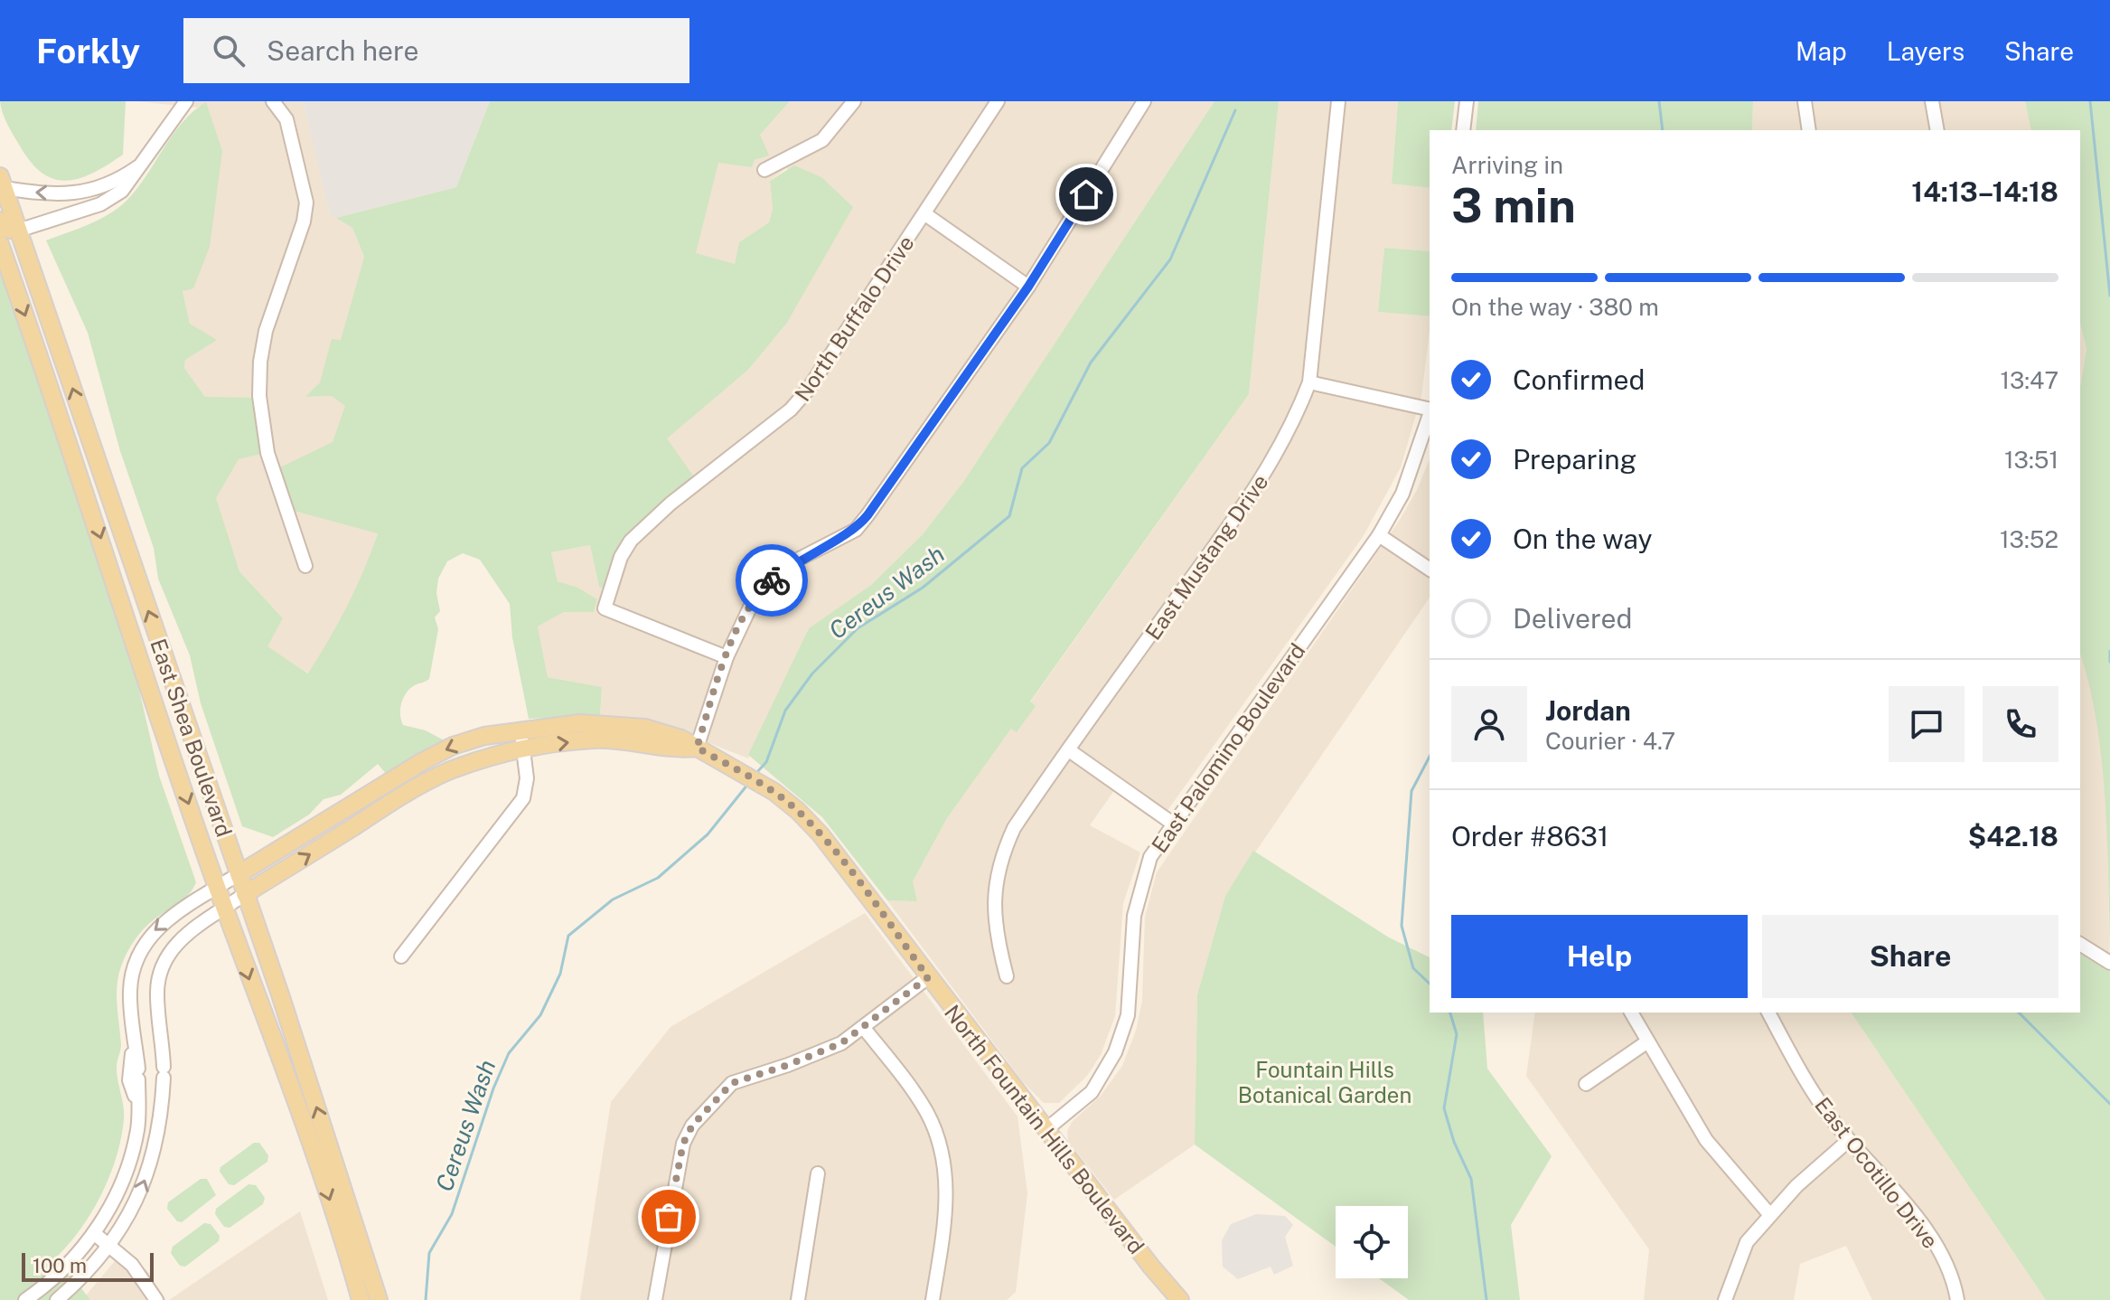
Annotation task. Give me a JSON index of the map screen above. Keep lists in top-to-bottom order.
{
  "streets": {
    "main road": ["East Shea Boulevard", "North Fountain Hills Boulevard"],
    "street": [
      "North Buffalo Drive",
      "East Mustang Drive",
      "East Palomino Boulevard",
      "East Ocotillo Drive"
    ]
  },
  "crossings": [
    ["East Shea Boulevard", "North Fountain Hills Boulevard"],
    ["East Palomino Boulevard", "North Fountain Hills Boulevard"]
  ],
  "water": ["Cereus Wash"],
  "parks": ["Fountain Hills Botanical Garden"],
  "scale_bar": "100 m",
  "page": {
    "header": "Forkly",
    "search": "Search here",
    "nav": ["Map", "Layers", "Share"],
    "heading": ["3 min", "Arriving in", "14:13–14:18"],
    "panel": [
      "Jordan",
      "Courier · 4.7",
      "Order #8631",
      "$42.18"
    ],
    "bar": "On the way · 380 m",
    "list": [
      ["Confirmed", "13:47"],
      ["Preparing", "13:51"],
      ["On the way", "13:52"],
      "Delivered"
    ],
    "buttons": ["Help", "Share"],
    "scale": "100 m"
  }
}
